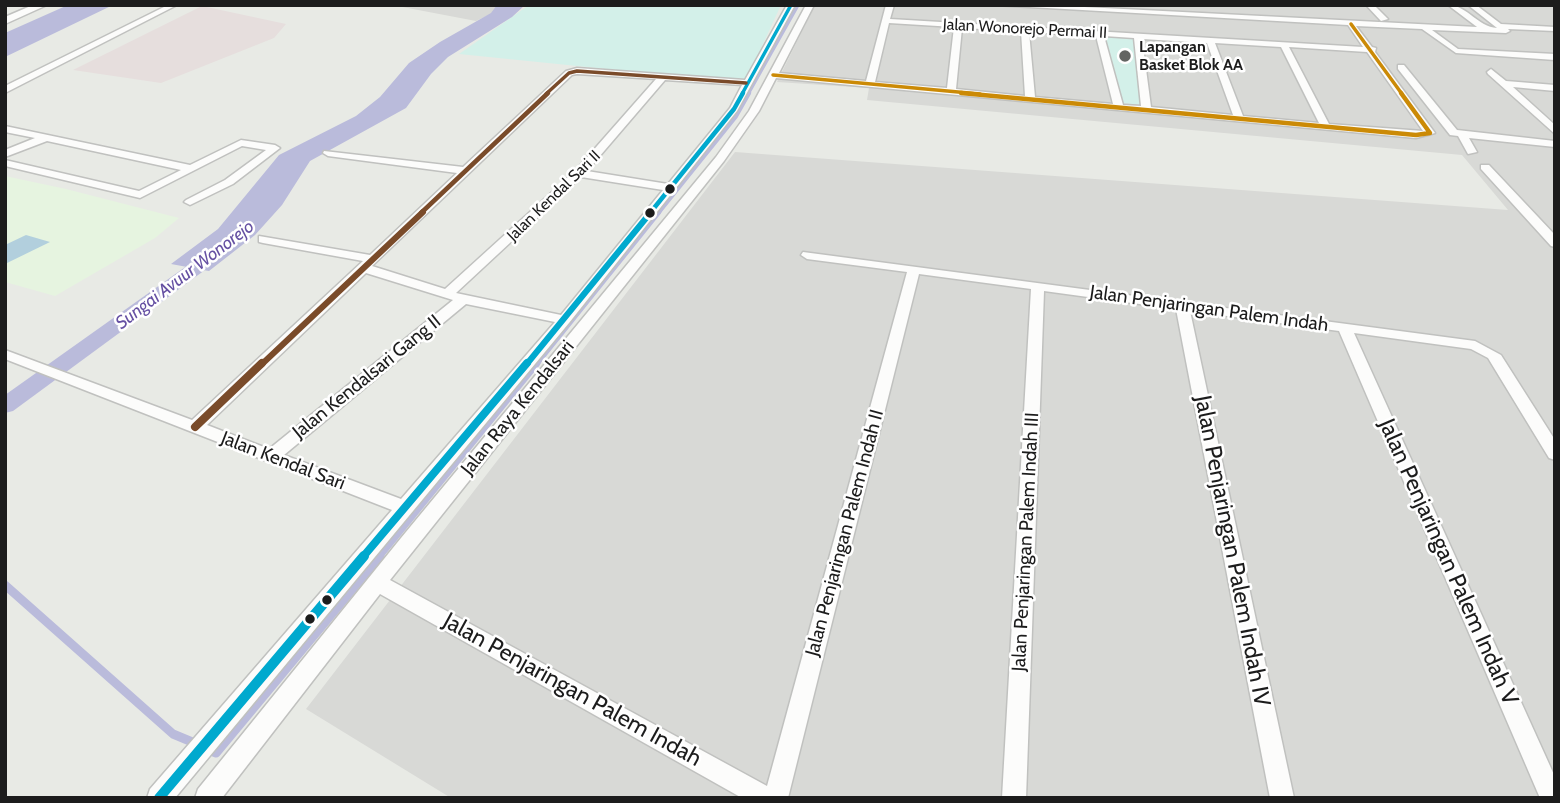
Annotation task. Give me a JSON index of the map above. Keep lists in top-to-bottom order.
{
  "streets": {
    "street": [
      "Jalan Wonorejo Permai II",
      "Jalan Kendal Sari II",
      "Jalan Penjaringan Palem Indah",
      "Jalan Kendalsari Gang II",
      "Jalan Raya Kendalsari",
      "Jalan Kendal Sari",
      "Jalan Penjaringan Palem Indah II",
      "Jalan Penjaringan Palem Indah III",
      "Jalan Penjaringan Palem Indah IV",
      "Jalan Penjaringan Palem Indah V"
    ]
  },
  "crossings": [
    ["Jalan Penjaringan Palem Indah", "Jalan Raya Kendalsari"],
    ["Jalan Penjaringan Palem Indah", "Jalan Penjaringan Palem Indah II"],
    ["Jalan Penjaringan Palem Indah", "Jalan Penjaringan Palem Indah III"],
    ["Jalan Penjaringan Palem Indah", "Jalan Penjaringan Palem Indah IV"],
    ["Jalan Penjaringan Palem Indah", "Jalan Penjaringan Palem Indah V"],
    ["Jalan Kendalsari Gang II", "Jalan Kendal Sari"],
    ["Jalan Raya Kendalsari", "Jalan Kendal Sari"]
  ],
  "water": ["Sungai Avuur Wonorejo"],
  "places": ["Lapangan Basket Blok AA"]
}
